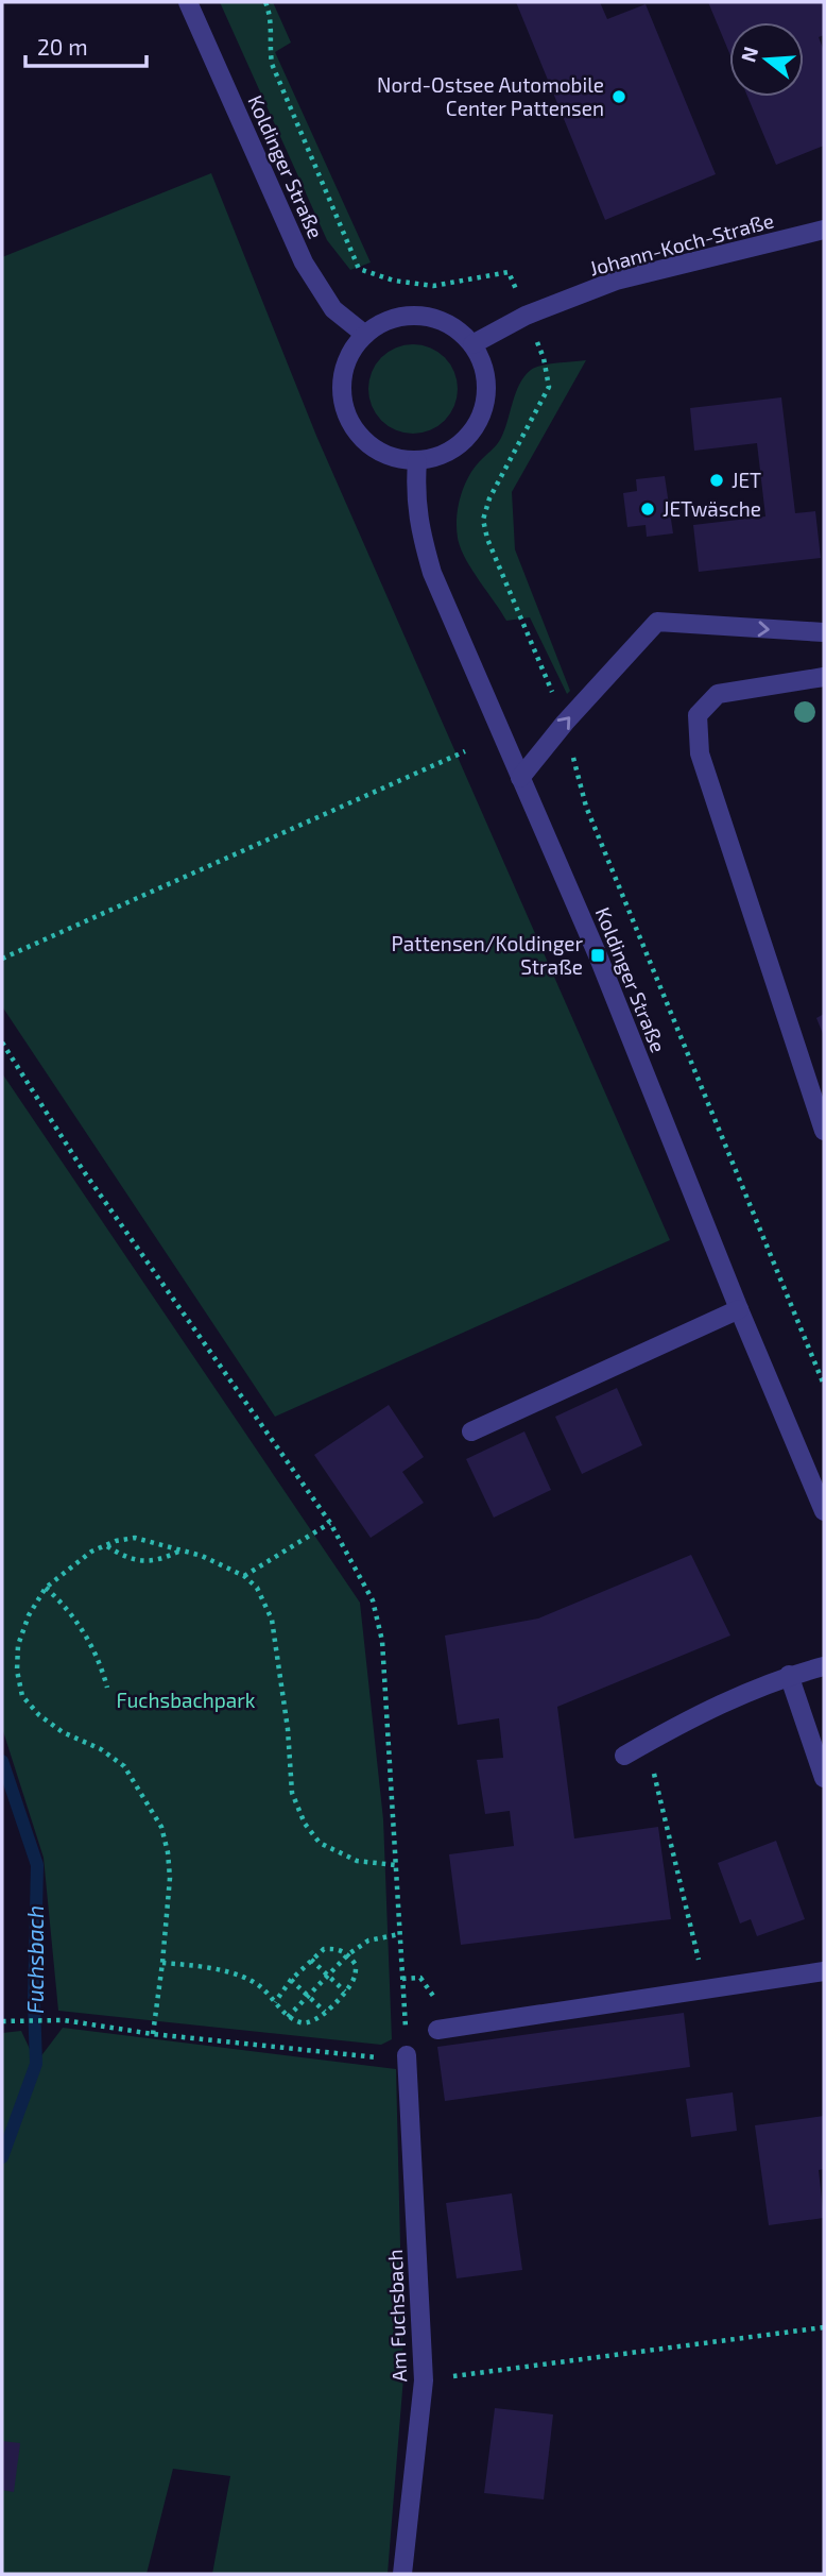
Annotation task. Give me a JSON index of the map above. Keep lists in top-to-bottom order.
{
  "streets": {
    "street": ["Koldinger Straße", "Johann-Koch-Straße", "Am Fuchsbach"]
  },
  "crossings": [
    ["Koldinger Straße", "Johann-Koch-Straße"]
  ],
  "water": ["Fuchsbach"],
  "parks": ["Fuchsbachpark"],
  "places": {
    "other": ["Nord-Ostsee Automobile Center Pattensen", "JET", "JETwäsche"],
    "transit": ["Pattensen/Koldinger Straße"]
  },
  "scale_bar": "20 m",
  "north": "left"
}
